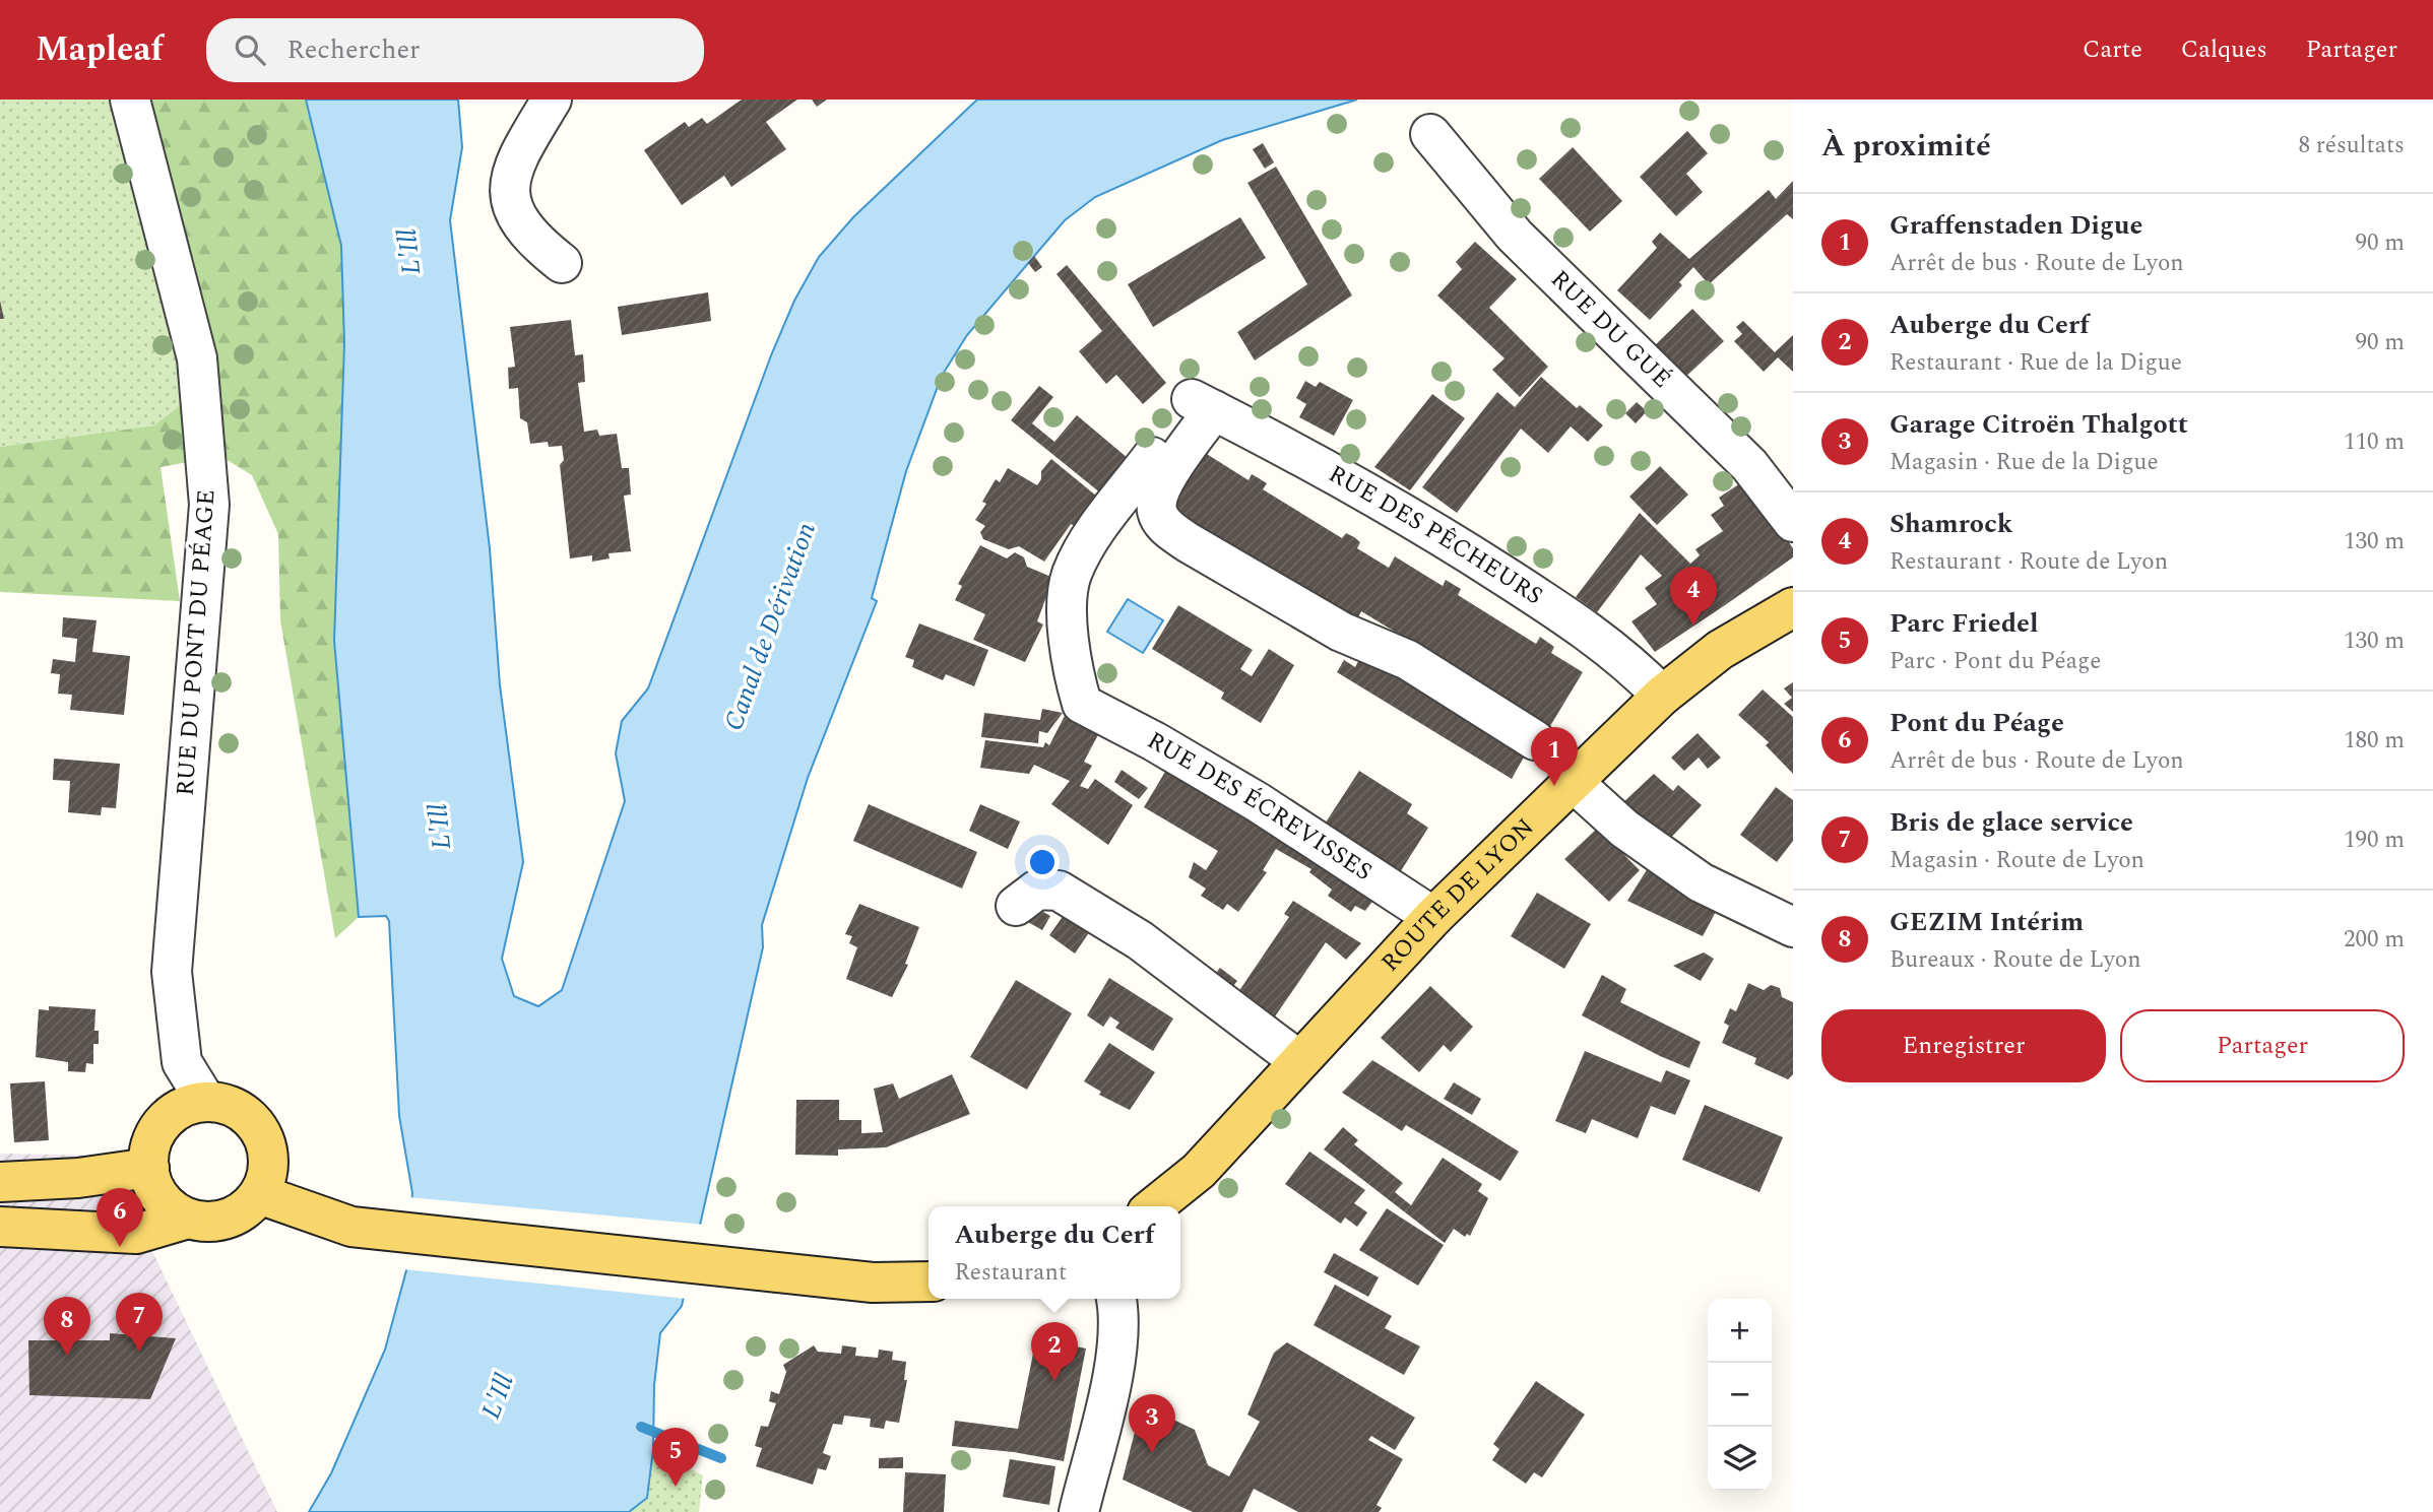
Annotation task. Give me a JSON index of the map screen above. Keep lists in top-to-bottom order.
{
  "streets": {
    "main road": ["ROUTE DE LYON"],
    "street": [
      "RUE DU GUÉ",
      "RUE DES PÊCHEURS",
      "RUE DU PONT DU PÉAGE",
      "RUE DES ÉCREVISSES"
    ]
  },
  "crossings": [
    ["RUE DES PÊCHEURS", "ROUTE DE LYON"],
    ["RUE DES ÉCREVISSES", "ROUTE DE LYON"]
  ],
  "water": ["L'Ill", "Canal de Dérivation"],
  "page": {
    "header": "Mapleaf",
    "search": "Rechercher",
    "nav": ["Carte", "Calques", "Partager"],
    "heading": ["À proximité", "8 résultats"],
    "list": [
      {
        "mark": "1",
        "name": "Graffenstaden Digue",
        "note": "Arrêt de bus · Route de Lyon",
        "value": "90 m"
      },
      {
        "mark": "2",
        "name": "Auberge du Cerf",
        "note": "Restaurant · Rue de la Digue",
        "value": "90 m"
      },
      {
        "mark": "3",
        "name": "Garage Citroën Thalgott",
        "note": "Magasin · Rue de la Digue",
        "value": "110 m"
      },
      {
        "mark": "4",
        "name": "Shamrock",
        "note": "Restaurant · Route de Lyon",
        "value": "130 m"
      },
      {
        "mark": "5",
        "name": "Parc Friedel",
        "note": "Parc · Pont du Péage",
        "value": "130 m"
      },
      {
        "mark": "6",
        "name": "Pont du Péage",
        "note": "Arrêt de bus · Route de Lyon",
        "value": "180 m"
      },
      {
        "mark": "7",
        "name": "Bris de glace service",
        "note": "Magasin · Route de Lyon",
        "value": "190 m"
      },
      {
        "mark": "8",
        "name": "GEZIM Intérim",
        "note": "Bureaux · Route de Lyon",
        "value": "200 m"
      }
    ],
    "pins": [
      "4",
      "1",
      "6",
      "7",
      "8",
      "2",
      "3",
      "5"
    ],
    "buttons": ["Enregistrer", "Partager"],
    "popup": ["Auberge du Cerf", "Restaurant"],
    "map_buttons": ["+", "−"]
  }
}
